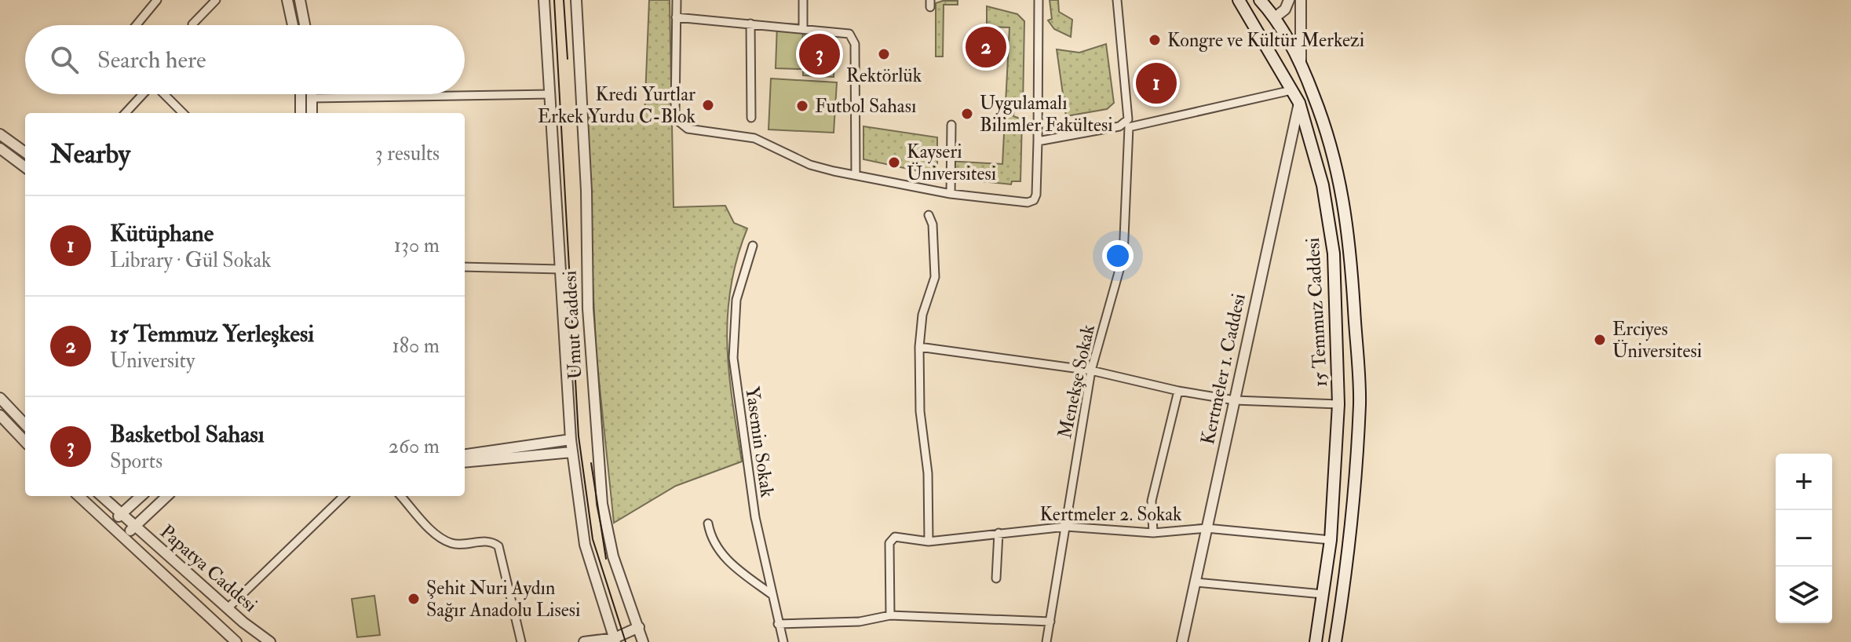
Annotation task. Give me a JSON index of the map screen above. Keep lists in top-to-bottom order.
{
  "streets": {
    "main road": ["15 Temmuz Caddesi"],
    "street": [
      "Umut Caddesi",
      "Kertmeler 1. Caddesi",
      "Menekşe Sokak",
      "Yasemin Sokak",
      "Kertmeler 2. Sokak",
      "Papatya Caddesi"
    ]
  },
  "crossings": [
    ["15 Temmuz Caddesi", "Kertmeler 1. Caddesi"],
    ["15 Temmuz Caddesi", "Menekşe Sokak"],
    ["15 Temmuz Caddesi", "Kertmeler 2. Sokak"],
    ["Kertmeler 1. Caddesi", "Kertmeler 2. Sokak"],
    ["Menekşe Sokak", "Kertmeler 2. Sokak"]
  ],
  "places": [
    "Kongre ve Kültür Merkezi",
    "Rektörlük",
    "Kredi Yurtlar Erkek Yurdu C-Blok",
    "Futbol Sahası",
    "Uygulamalı Bilimler Fakültesi",
    "Kayseri Üniversitesi",
    "Erciyes Üniversitesi",
    "Şehit Nuri Aydın Sağır Anadolu Lisesi"
  ],
  "page": {
    "pins": ["2", "3", "1"],
    "search": "Search here",
    "heading": ["Nearby", "3 results"],
    "list": [
      {
        "mark": "1",
        "name": "Kütüphane",
        "note": "Library · Gül Sokak",
        "value": "130 m"
      },
      {
        "mark": "2",
        "name": "15 Temmuz Yerleşkesi",
        "note": "University",
        "value": "180 m"
      },
      {
        "mark": "3",
        "name": "Basketbol Sahası",
        "note": "Sports",
        "value": "260 m"
      }
    ],
    "map_buttons": ["+", "−"]
  }
}
